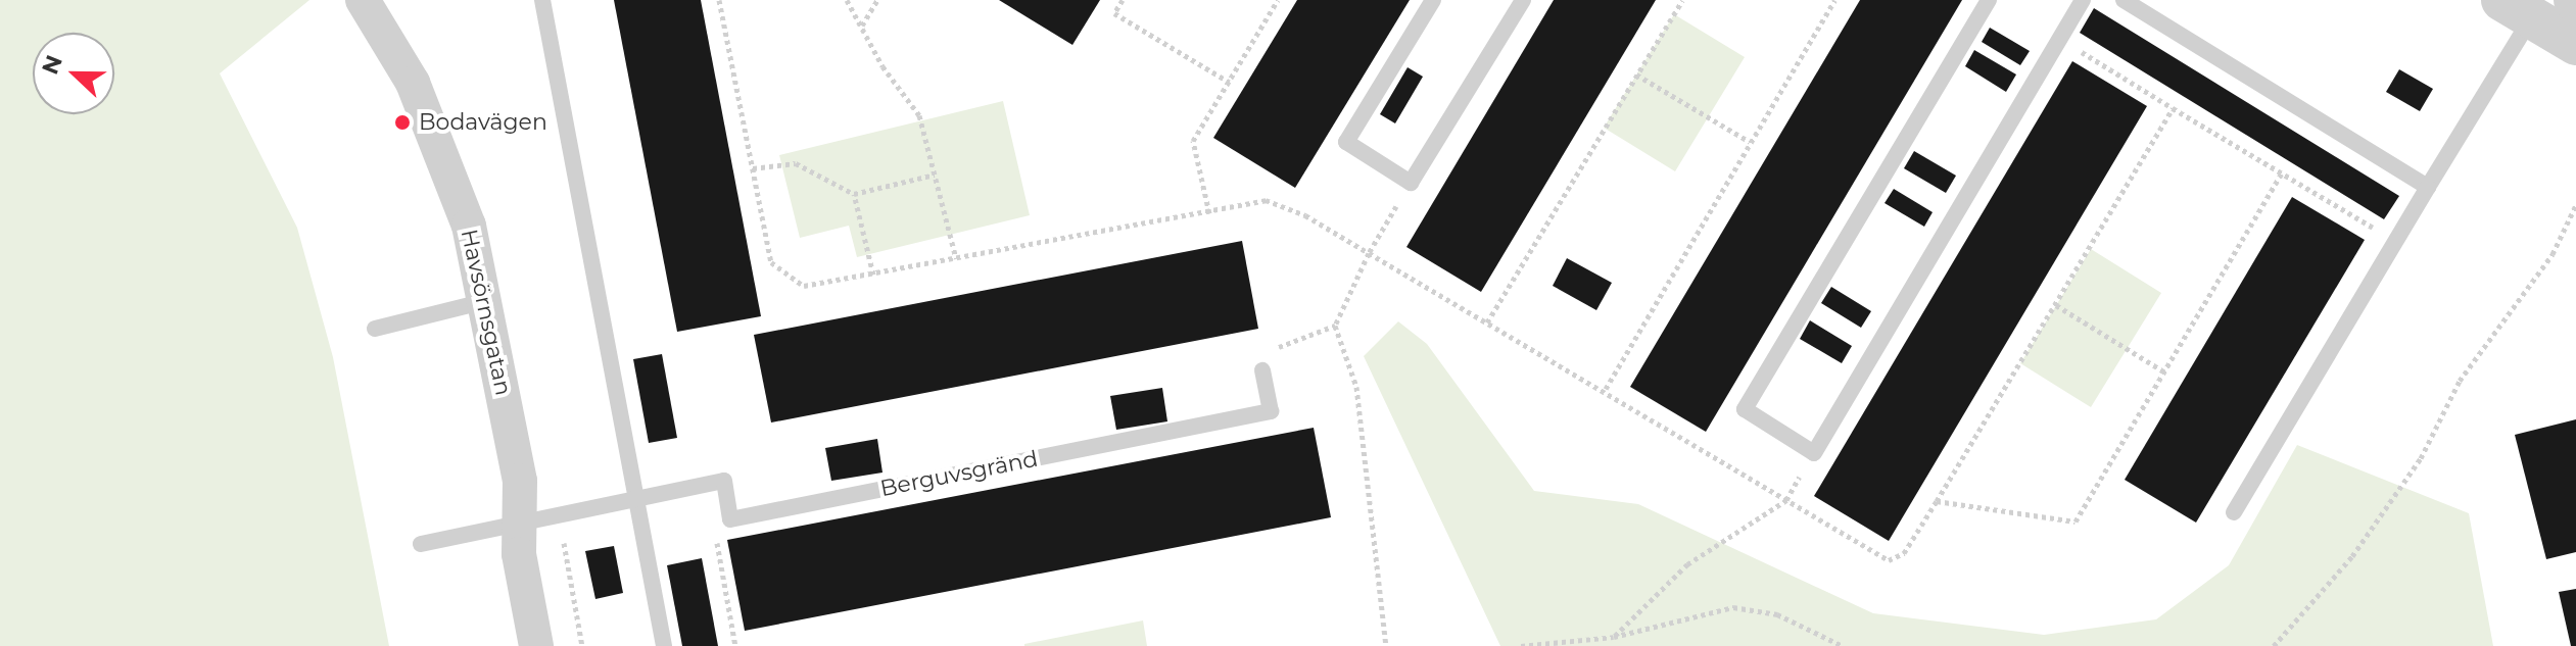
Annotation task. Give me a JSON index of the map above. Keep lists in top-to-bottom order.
{
  "streets": {
    "street": ["Havsörnsgatan"],
    "lane": ["Berguvsgränd"]
  },
  "places": ["Bodavägen"],
  "north": "left"
}
